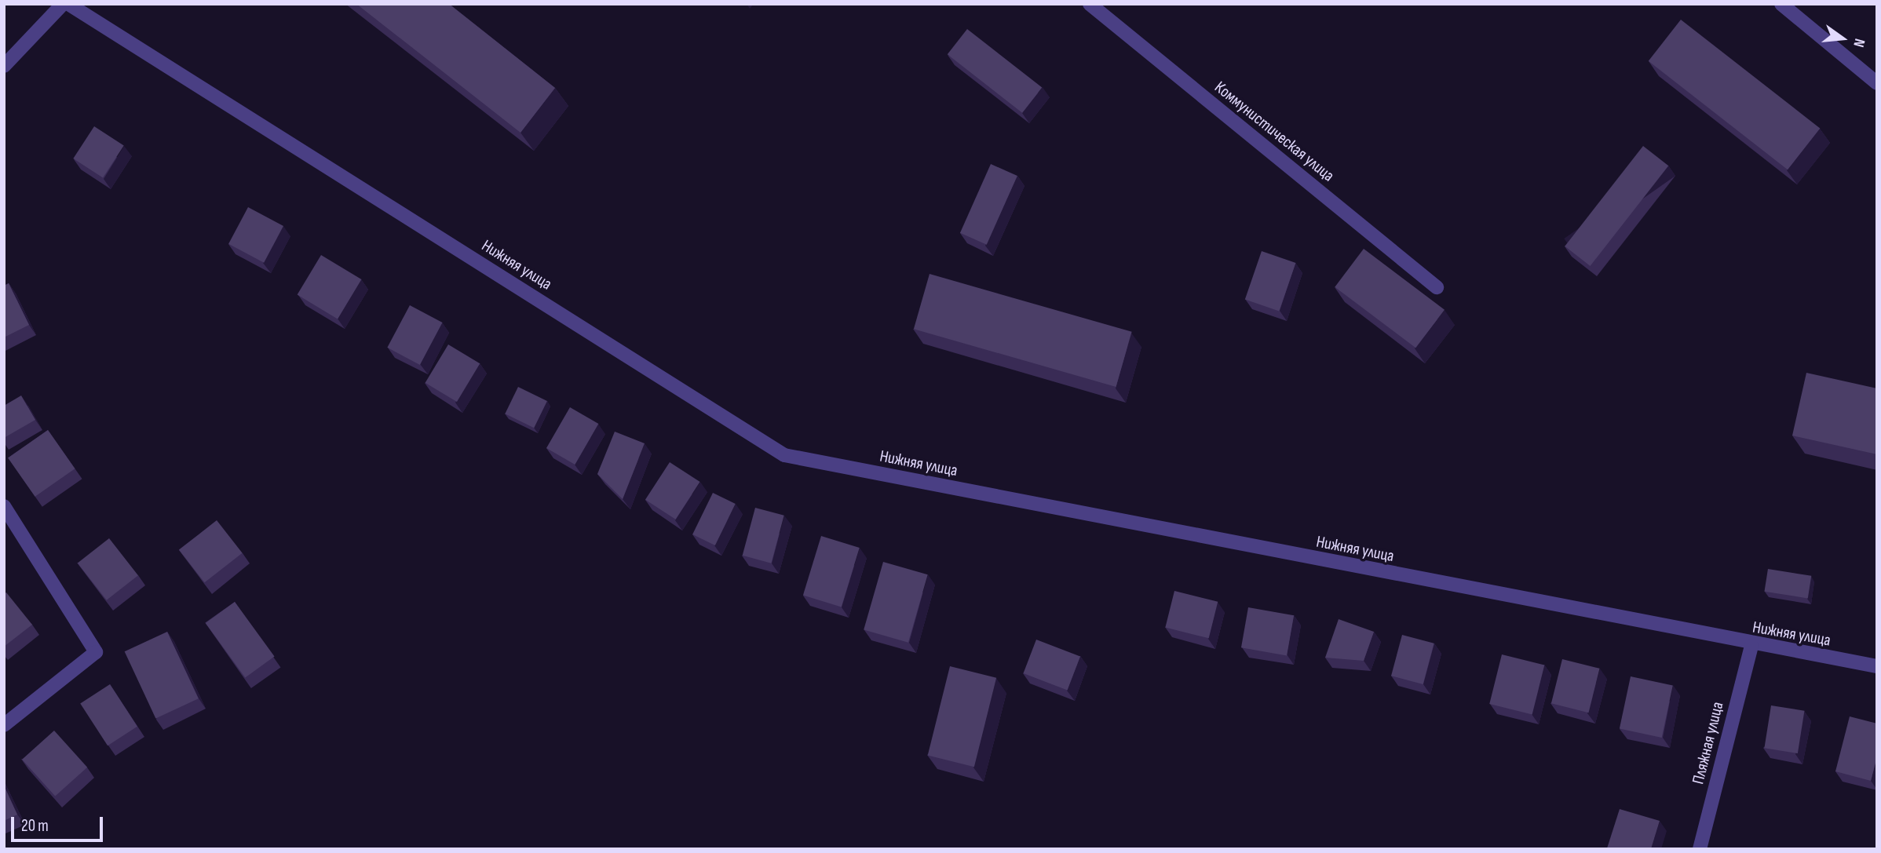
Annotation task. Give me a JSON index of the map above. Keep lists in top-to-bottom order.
{
  "streets": {
    "street": ["Коммунистическая улица", "Нижняя улица", "Пляжная улица"]
  },
  "crossings": [
    ["Нижняя улица", "Пляжная улица"]
  ],
  "scale_bar": "20 m",
  "north": "right"
}
